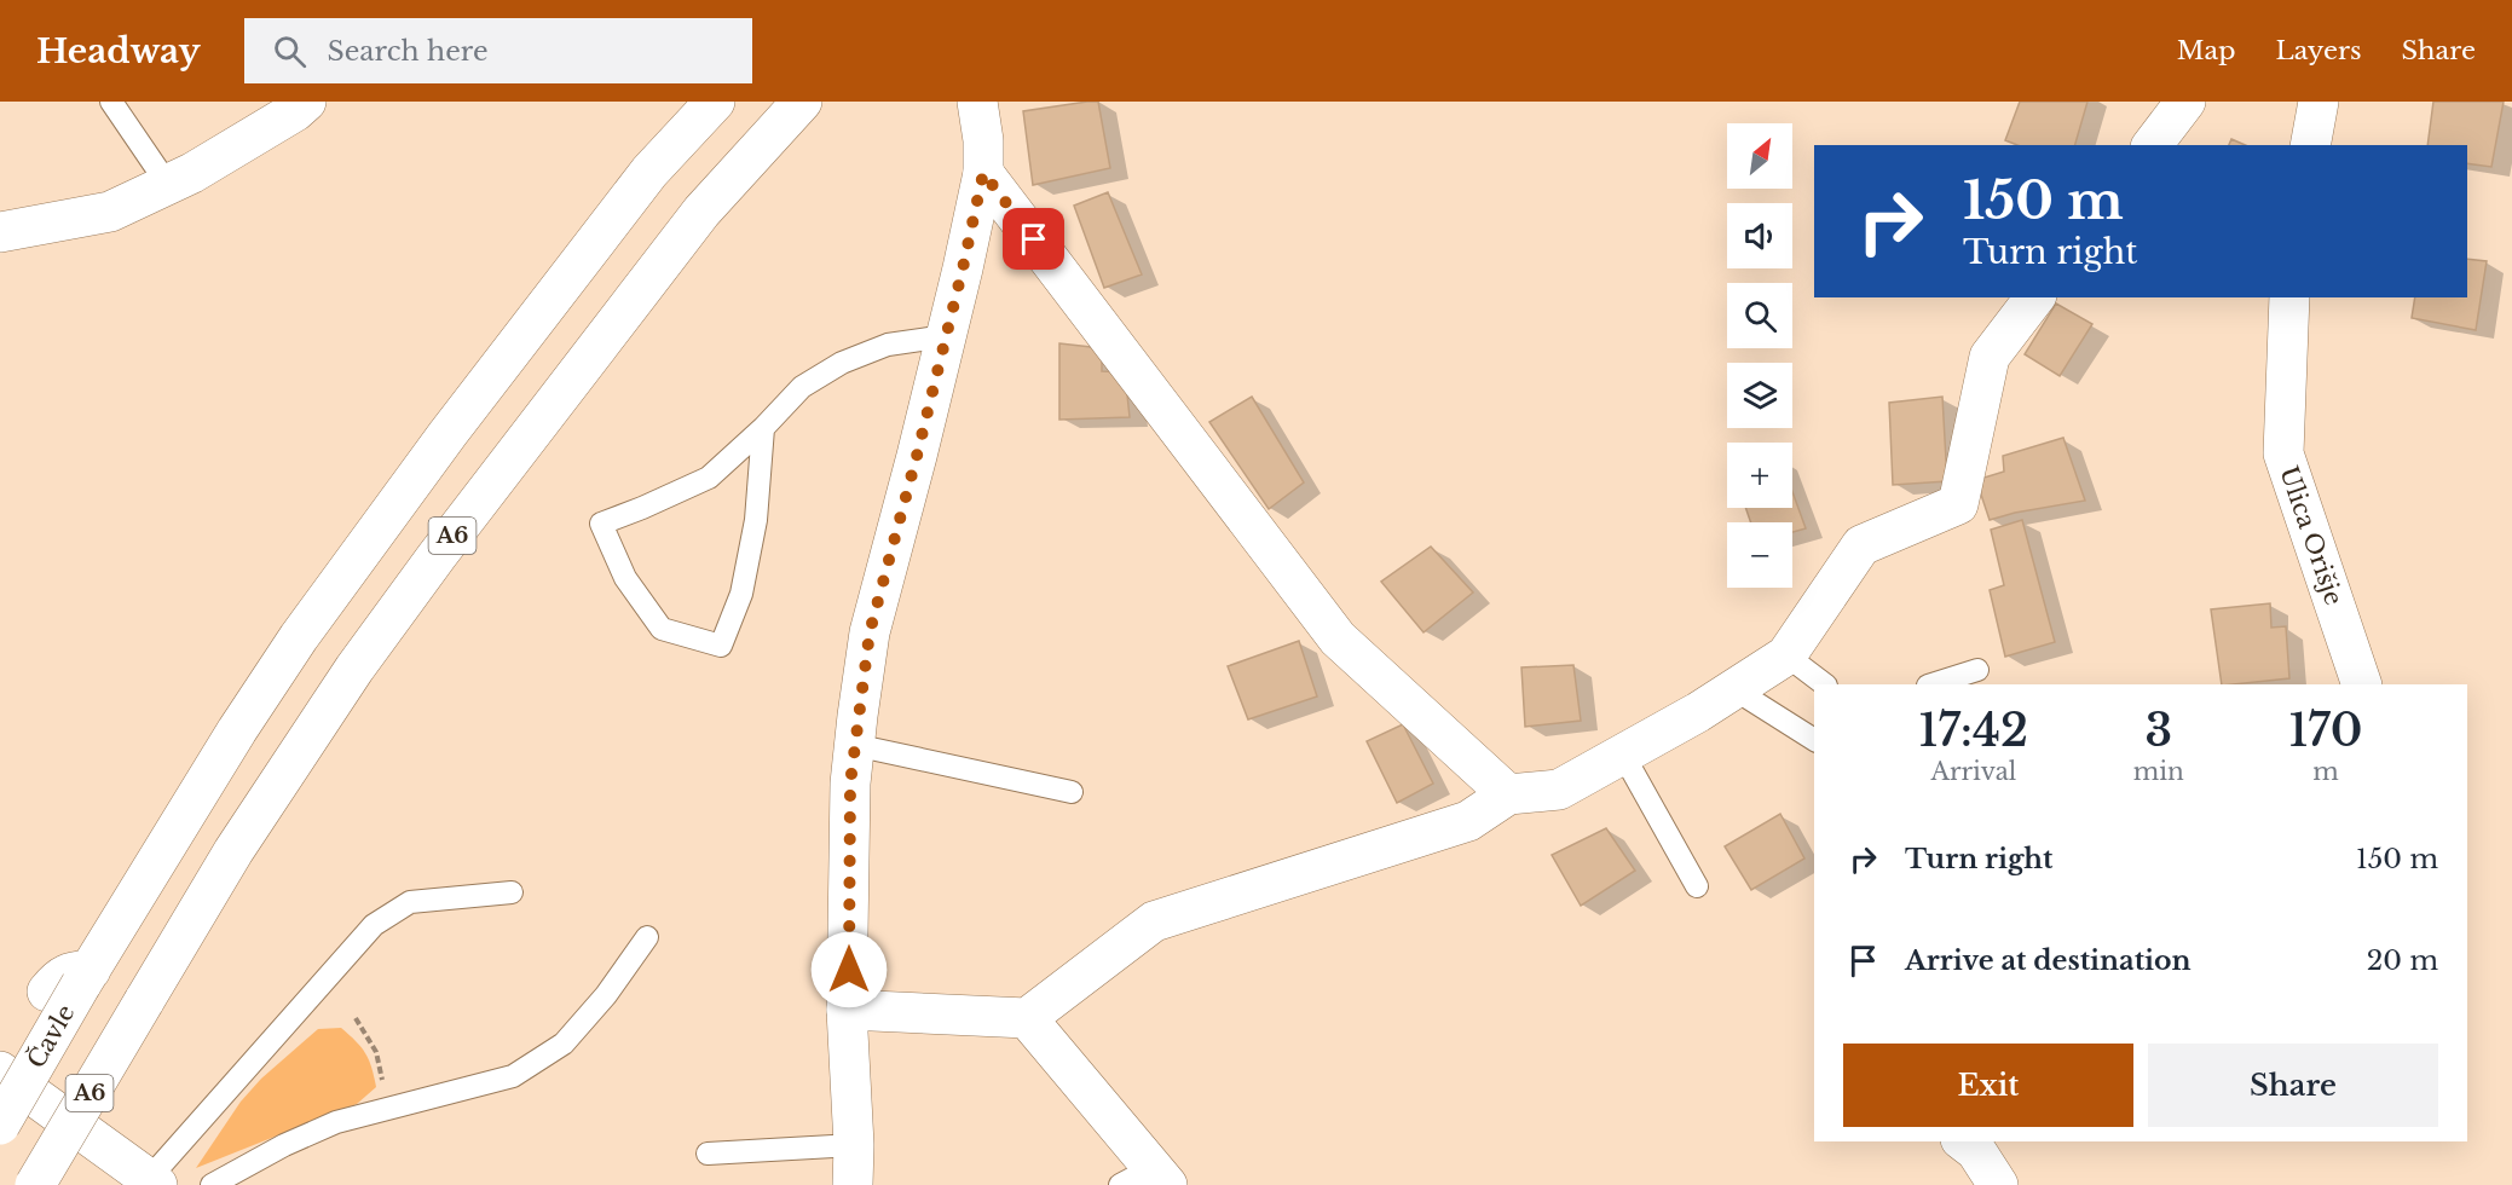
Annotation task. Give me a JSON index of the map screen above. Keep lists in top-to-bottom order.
{
  "streets": {
    "main road": ["A6", "Ulica Orišje", "Čavle"]
  },
  "crossings": [
    ["A6", "Čavle"]
  ],
  "north": "top right",
  "page": {
    "header": "Headway",
    "search": "Search here",
    "nav": ["Map", "Layers", "Share"],
    "map_buttons": ["+", "−"],
    "turn": ["150 m", "Turn right"],
    "eta": [
      "17:42",
      "Arrival",
      "3",
      "min",
      "170",
      "m"
    ],
    "list": [
      {
        "name": "Turn right",
        "value": "150 m"
      },
      {
        "name": "Arrive at destination",
        "value": "20 m"
      }
    ],
    "buttons": ["Exit", "Share"]
  }
}
